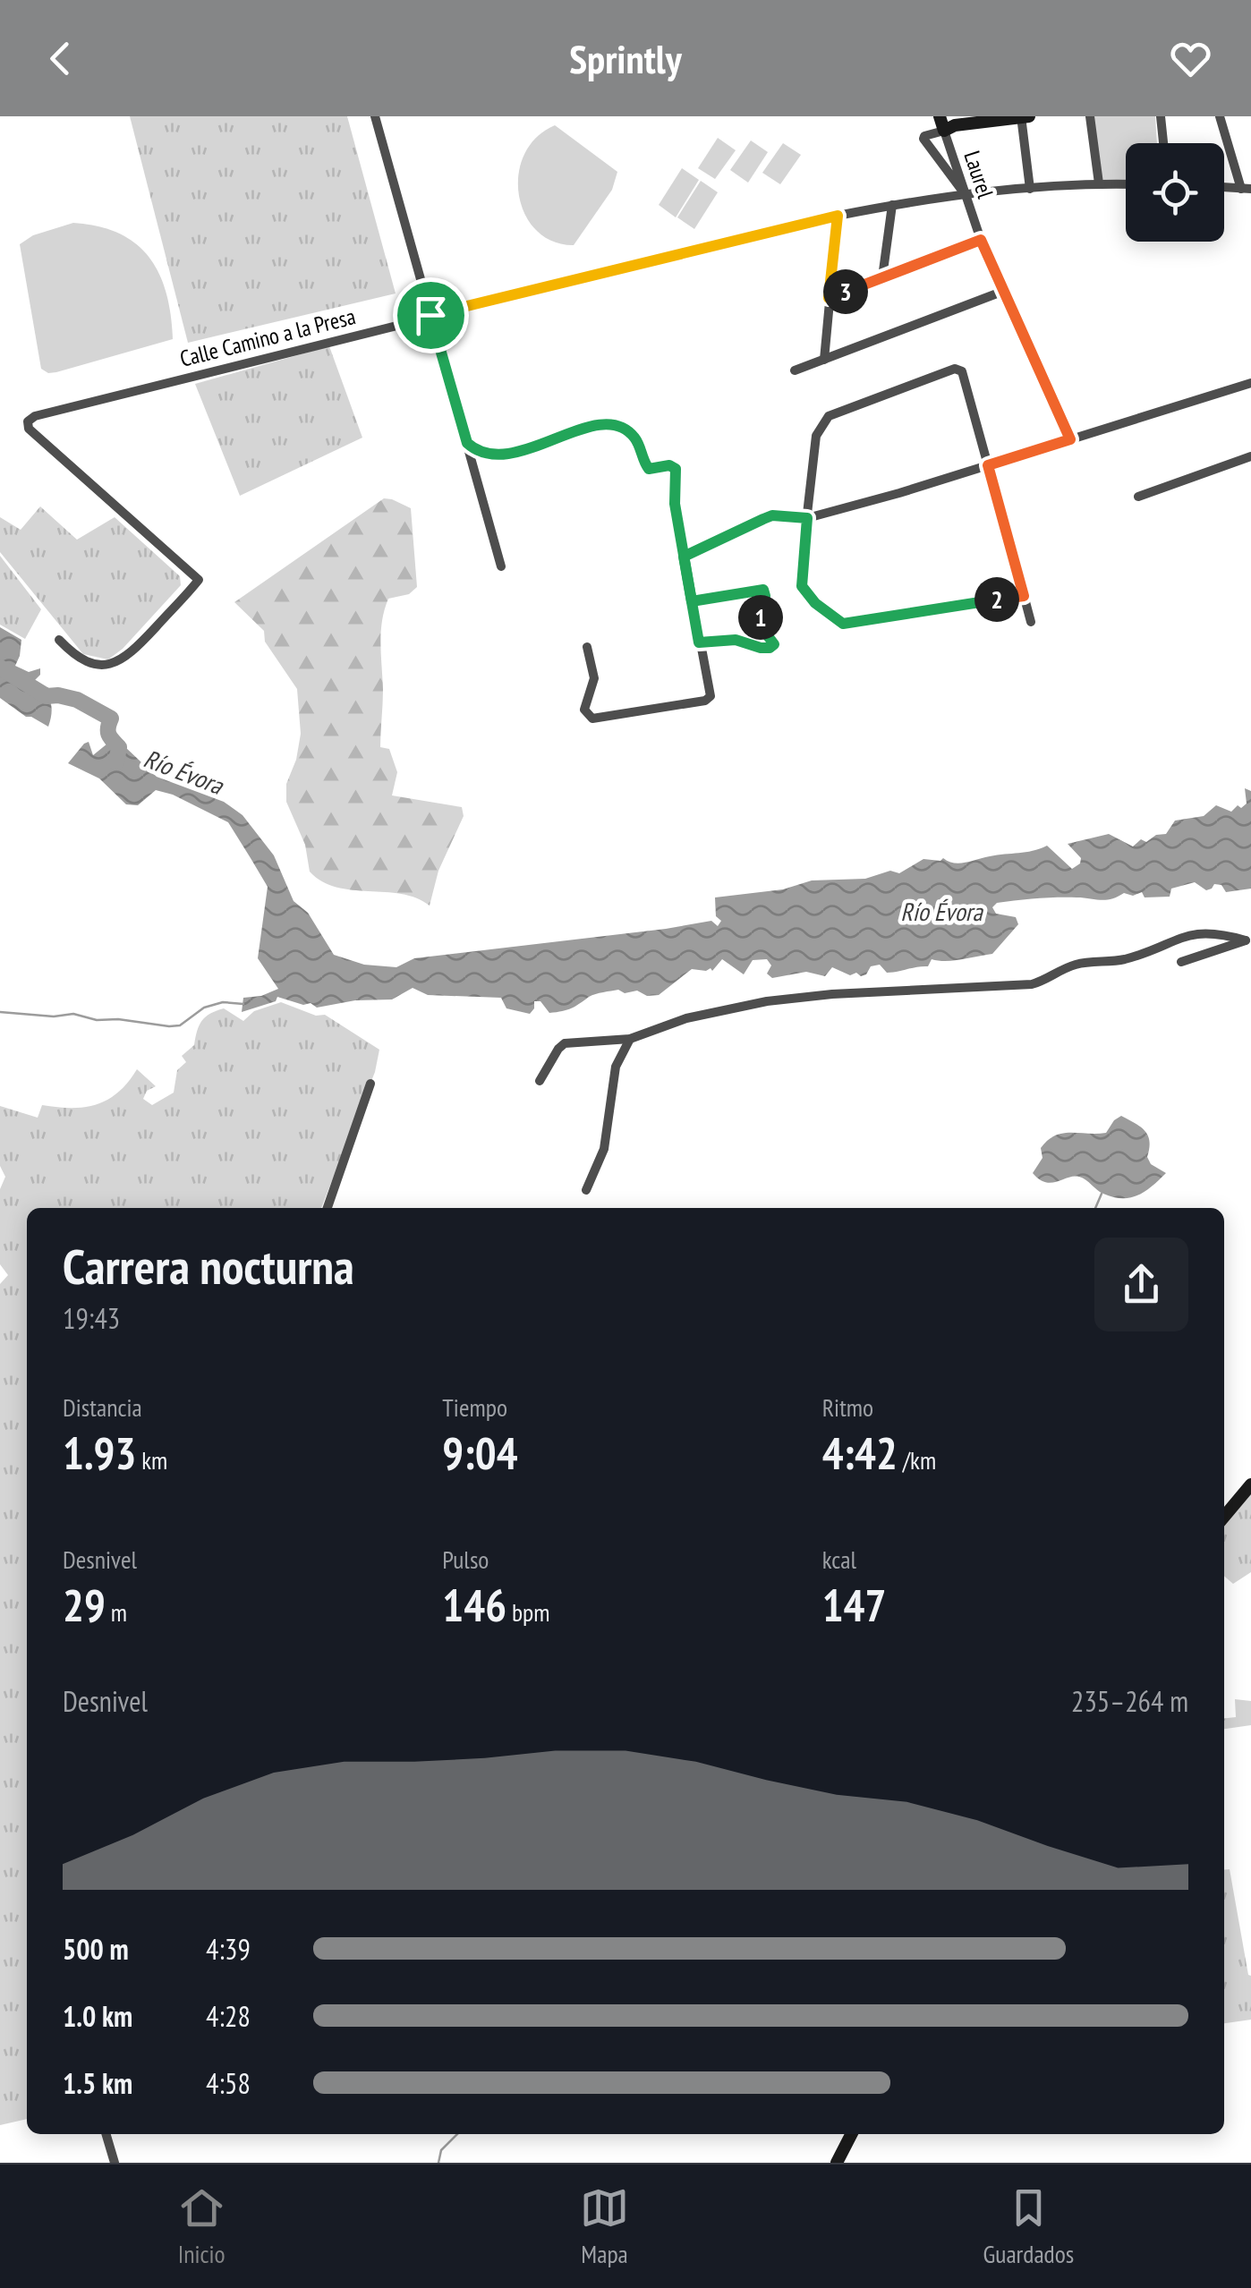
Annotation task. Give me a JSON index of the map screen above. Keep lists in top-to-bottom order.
{
  "streets": {
    "street": ["Laurel", "Calle Camino a la Presa"]
  },
  "crossings": [
    ["Laurel", "Calle Camino a la Presa"]
  ],
  "water": ["Río Évora"],
  "page": {
    "header": "Sprintly",
    "pins": ["3", "2", "1"],
    "heading": ["Carrera nocturna", "19:43"],
    "stats": [
      ["Distancia", "1.93 km"],
      ["Tiempo", "9:04"],
      ["Ritmo", "4:42 /km"],
      ["Desnivel", "29 m"],
      ["Pulso", "146 bpm"],
      ["kcal", "147"]
    ],
    "chart": ["Desnivel", "235–264 m"],
    "list": [
      {
        "name": "500 m",
        "note": "4:39"
      },
      {
        "name": "1.0 km",
        "note": "4:28"
      },
      {
        "name": "1.5 km",
        "note": "4:58"
      }
    ],
    "tabs": ["Inicio", "Mapa", "Guardados"]
  }
}
